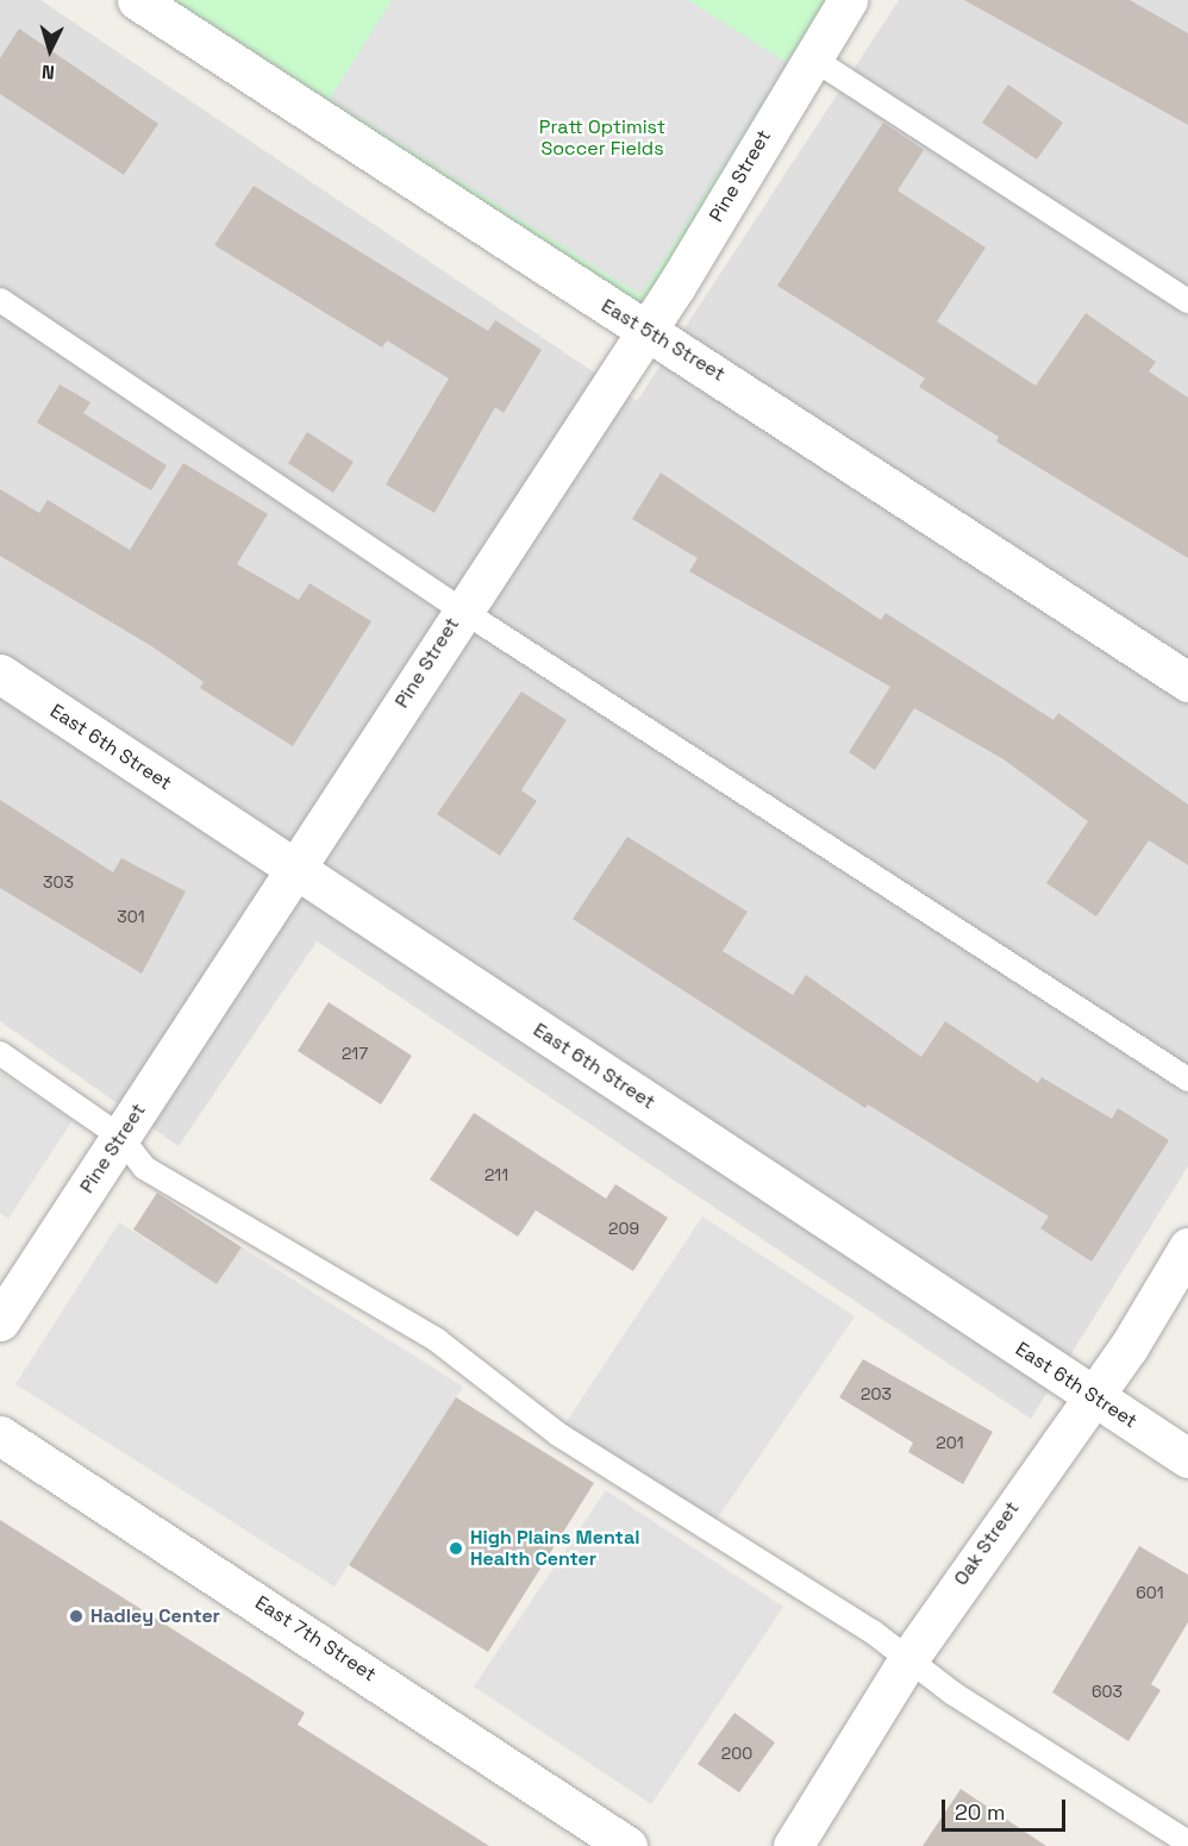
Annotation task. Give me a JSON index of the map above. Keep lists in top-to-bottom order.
{
  "streets": {
    "street": [
      "Pine Street",
      "East 5th Street",
      "East 6th Street",
      "Oak Street",
      "East 7th Street"
    ]
  },
  "crossings": [
    ["Pine Street", "East 5th Street"],
    ["Pine Street", "East 6th Street"],
    ["East 6th Street", "Oak Street"]
  ],
  "parks": ["Pratt Optimist Soccer Fields"],
  "places": ["High Plains Mental Health Center", "Hadley Center"],
  "house_numbers": [
    "303",
    "301",
    "217",
    "211",
    "209",
    "203",
    "201",
    "601",
    "603",
    "200"
  ],
  "scale_bar": "20 m",
  "north": "bottom"
}
